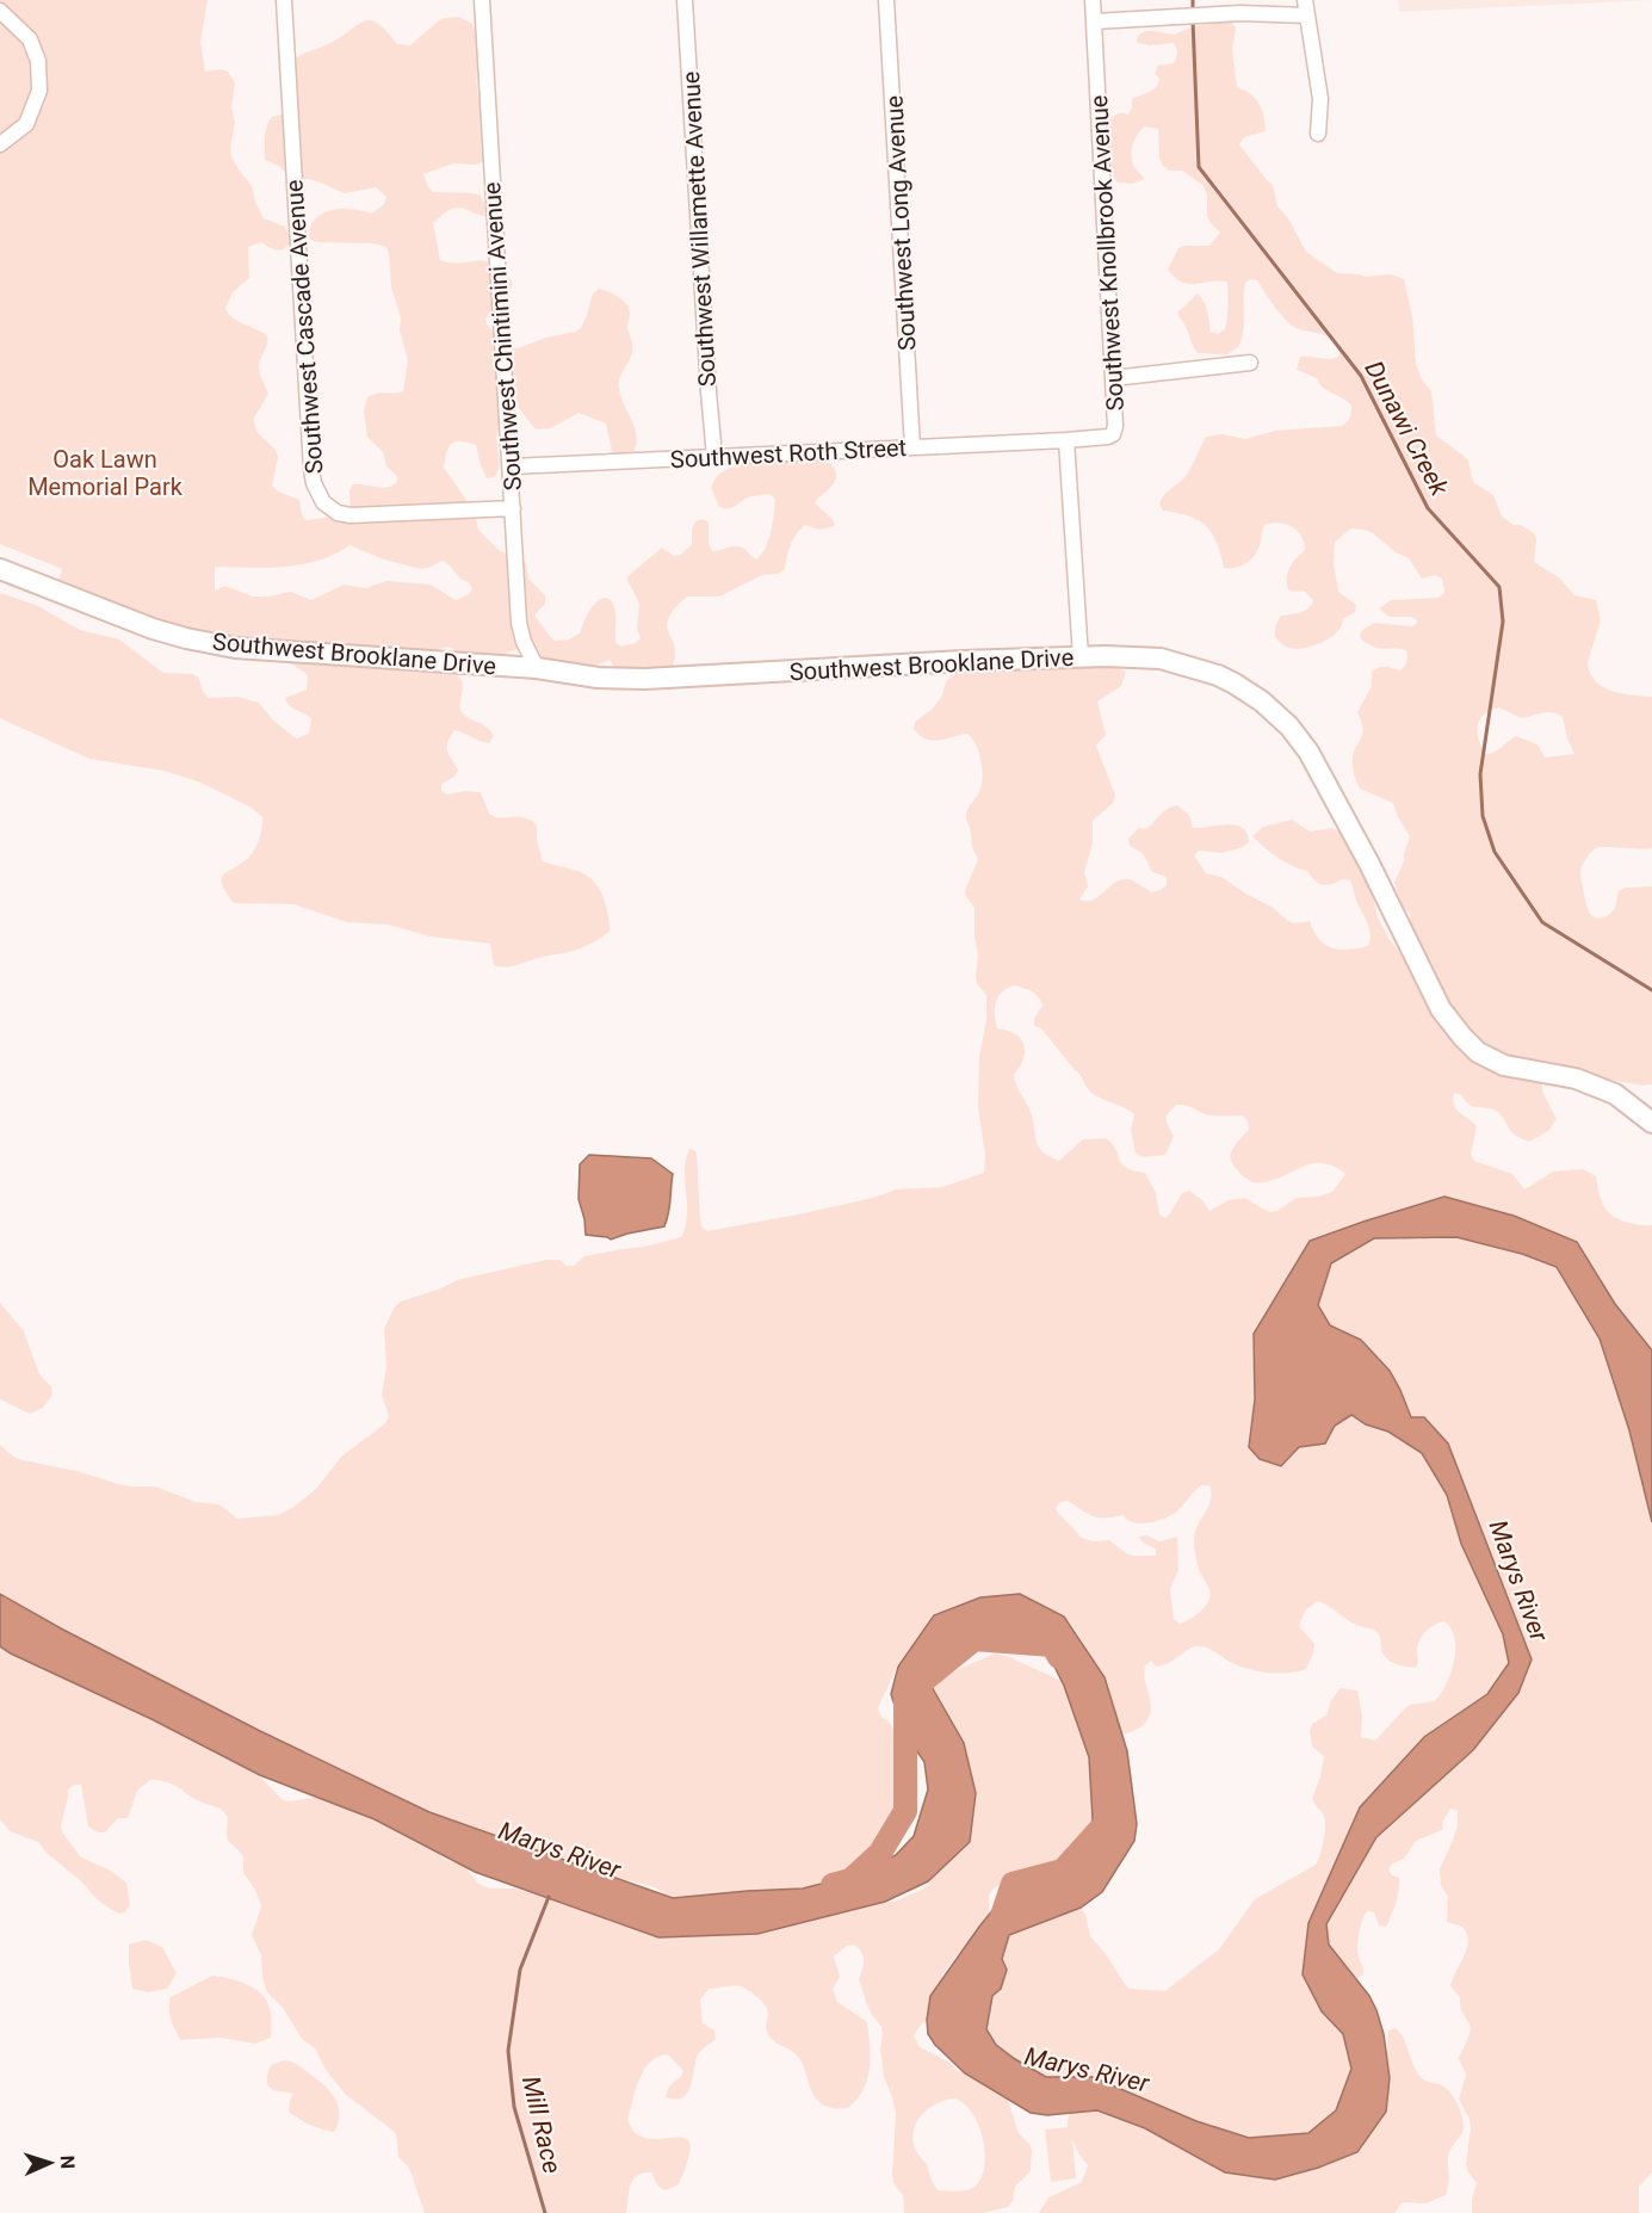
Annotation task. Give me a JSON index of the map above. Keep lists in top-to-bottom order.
{
  "streets": {
    "street": [
      "Southwest Long Avenue",
      "Southwest Willamette Avenue",
      "Southwest Knollbrook Avenue",
      "Southwest Cascade Avenue",
      "Southwest Chintimini Avenue",
      "Southwest Roth Street",
      "Southwest Brooklane Drive"
    ]
  },
  "crossings": [
    ["Southwest Long Avenue", "Southwest Roth Street"],
    ["Southwest Willamette Avenue", "Southwest Roth Street"],
    ["Southwest Knollbrook Avenue", "Southwest Roth Street"],
    ["Southwest Cascade Avenue", "Southwest Chintimini Avenue"],
    ["Southwest Chintimini Avenue", "Southwest Roth Street"],
    ["Southwest Chintimini Avenue", "Southwest Brooklane Drive"]
  ],
  "water": ["Dunawi Creek", "Marys River", "Mill Race"],
  "parks": ["Oak Lawn Memorial Park"],
  "north": "right"
}
